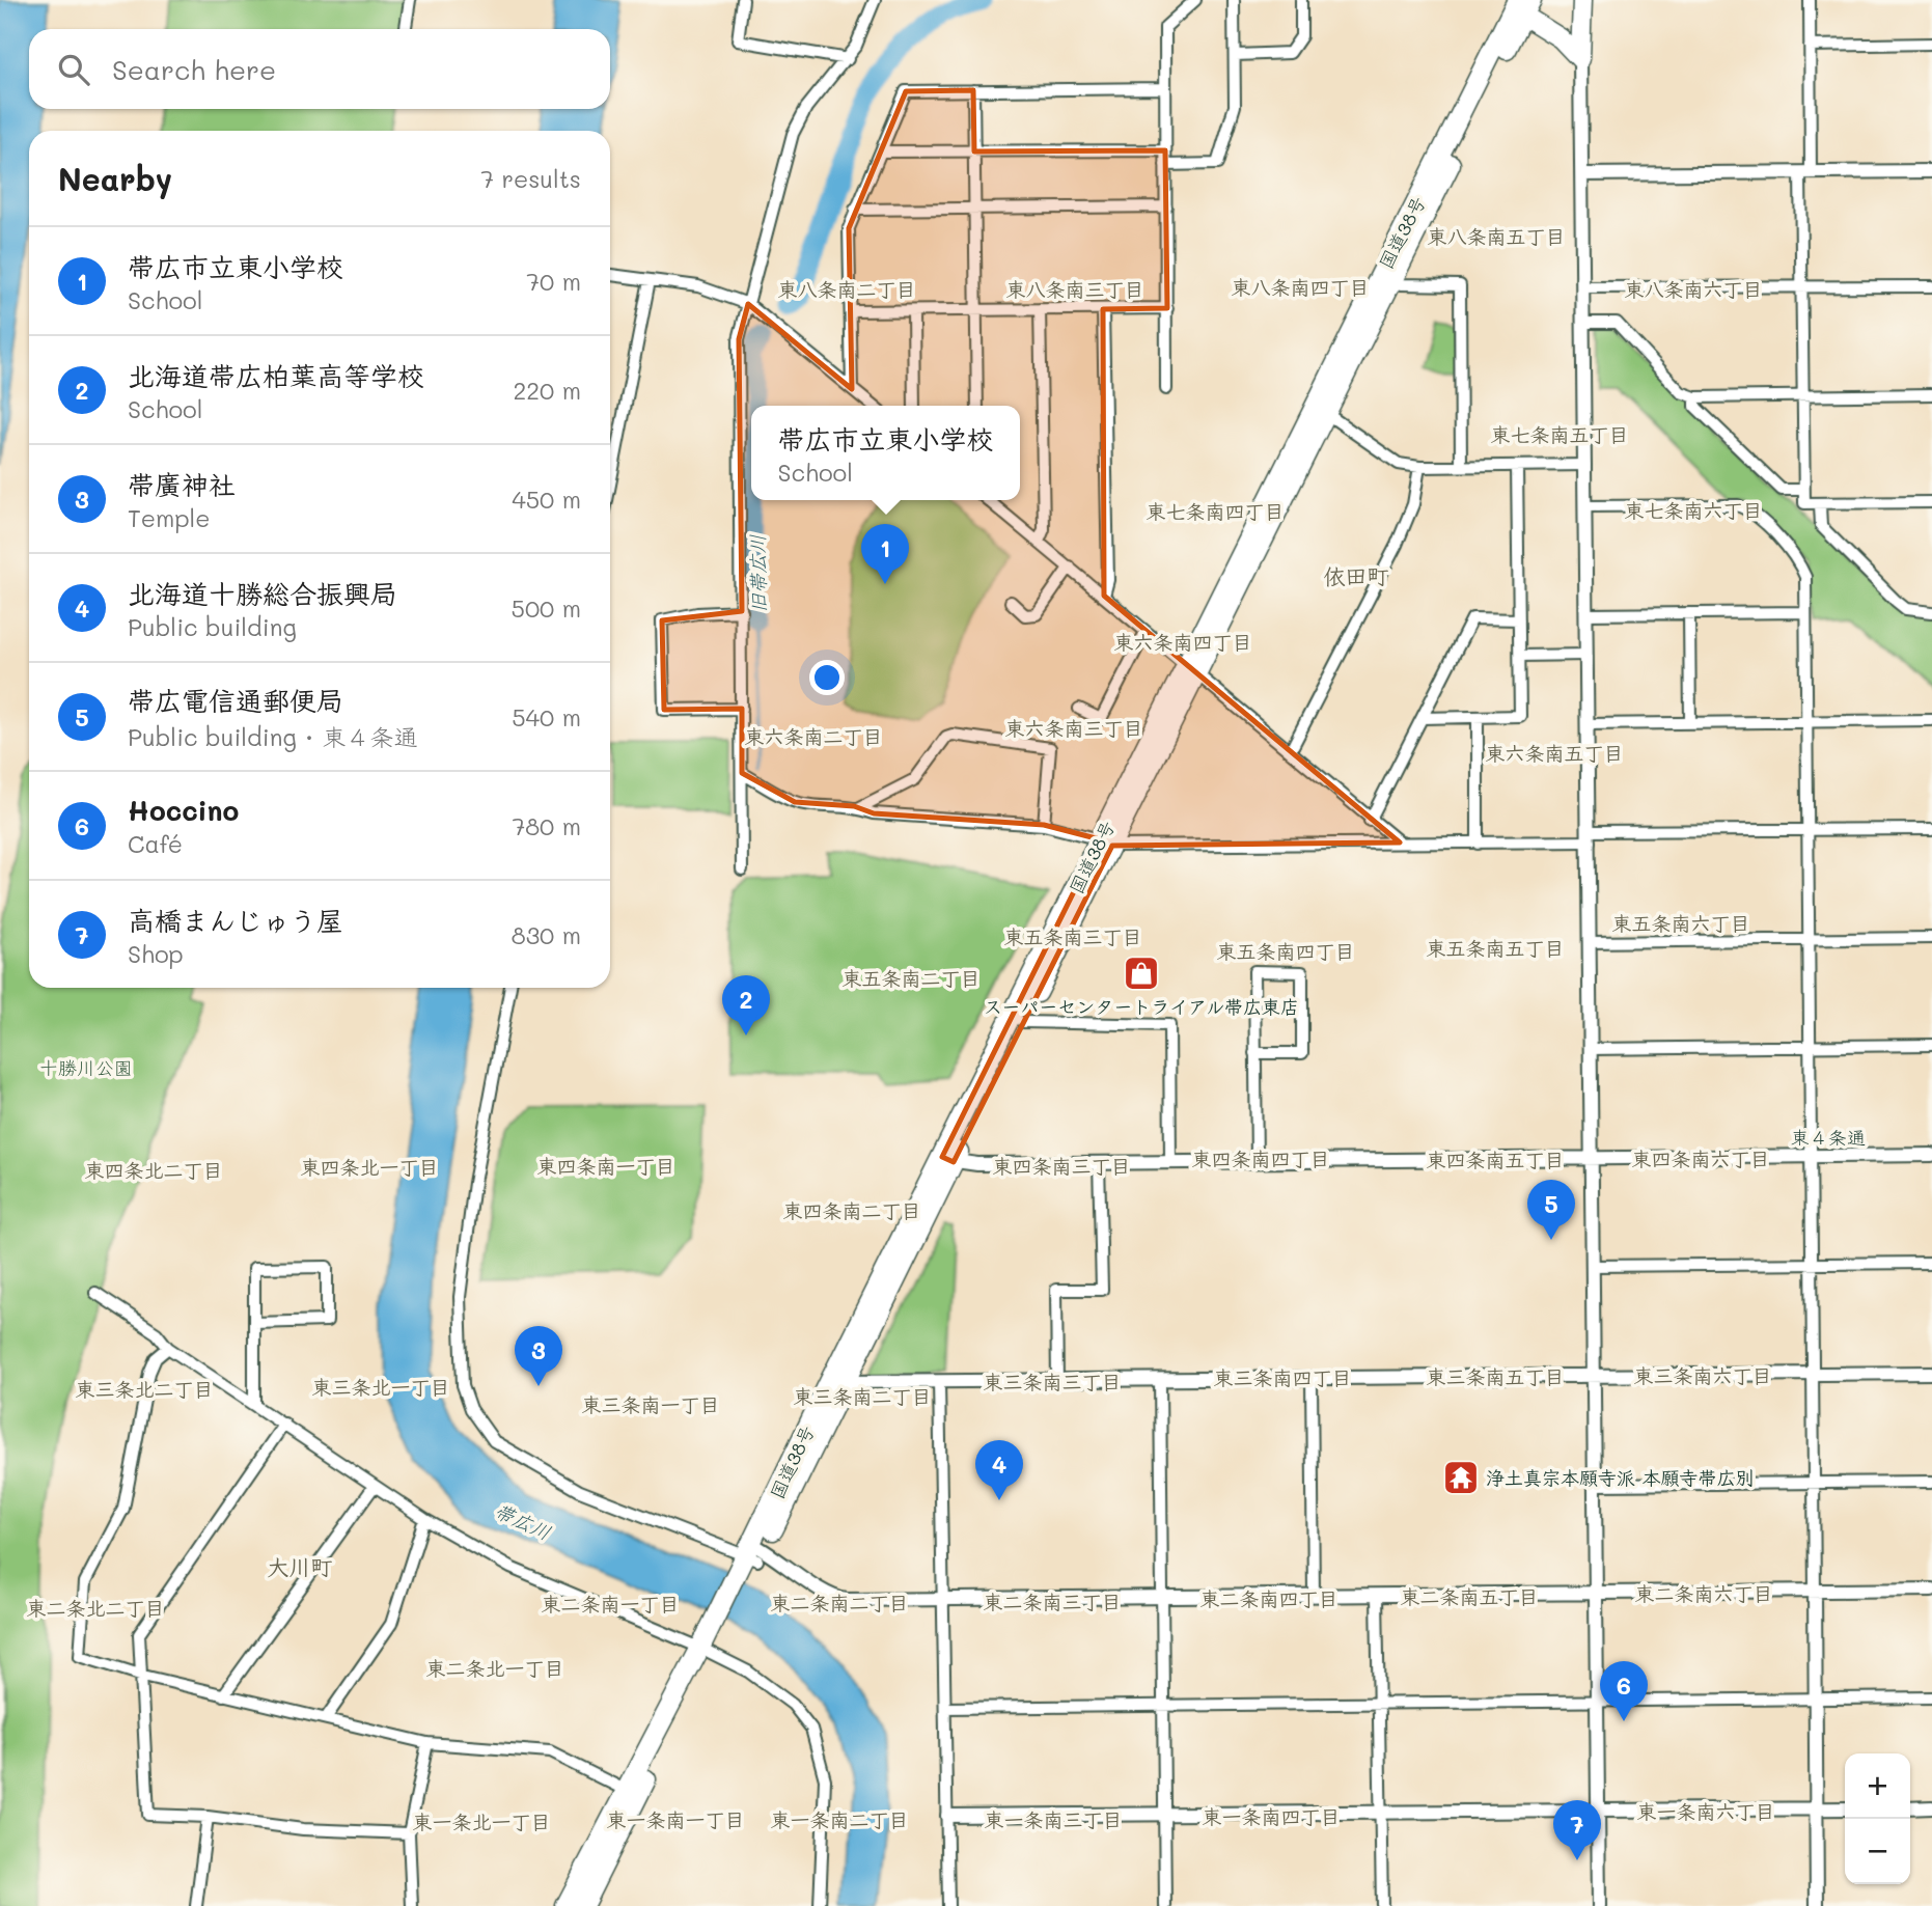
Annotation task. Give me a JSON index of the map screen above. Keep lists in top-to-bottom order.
{
  "streets": {
    "highway": ["国道38号"],
    "street": ["東４条通"]
  },
  "crossings": [
    ["国道38号", "東４条通"]
  ],
  "districts": [
    "東八条南五丁目",
    "東八条南四丁目",
    "東八条南二丁目",
    "東八条南三丁目",
    "東八条南六丁目",
    "東七条南五丁目",
    "東七条南六丁目",
    "東七条南四丁目",
    "依田町",
    "東六条南四丁目",
    "東六条南三丁目",
    "東六条南二丁目",
    "東六条南五丁目",
    "東五条南六丁目",
    "東五条南三丁目",
    "東五条南五丁目",
    "東五条南四丁目",
    "東五条南二丁目",
    "東四条南四丁目",
    "東四条南六丁目",
    "東四条南五丁目",
    "東四条南一丁目",
    "東四条南三丁目",
    "東四条北一丁目",
    "東四条北二丁目",
    "東四条南二丁目",
    "東三条南六丁目",
    "東三条南五丁目",
    "東三条南四丁目",
    "東三条南三丁目",
    "東三条北一丁目",
    "東三条北二丁目",
    "東三条南二丁目",
    "東三条南一丁目",
    "大川町",
    "東二条南六丁目",
    "東二条南五丁目",
    "東二条南四丁目",
    "東二条南三丁目",
    "東二条南二丁目",
    "東二条南一丁目",
    "東二条北二丁目",
    "東二条北一丁目",
    "東一条南六丁目",
    "東一条南四丁目",
    "東一条南一丁目",
    "東一条南二丁目",
    "東一条南三丁目",
    "東一条北一丁目"
  ],
  "water": ["旧帯広川", "帯広川"],
  "parks": ["十勝川公園"],
  "places": {
    "shop": ["スーパーセンタートライアル帯広東店"],
    "temple": ["浄土真宗本願寺派 本願寺帯広別"]
  },
  "page": {
    "search": "Search here",
    "heading": ["Nearby", "7 results"],
    "list": [
      {
        "mark": "1",
        "name": "帯広市立東小学校",
        "note": "School",
        "value": "70 m"
      },
      {
        "mark": "2",
        "name": "北海道帯広柏葉高等学校",
        "note": "School",
        "value": "220 m"
      },
      {
        "mark": "3",
        "name": "帯廣神社",
        "note": "Temple",
        "value": "450 m"
      },
      {
        "mark": "4",
        "name": "北海道十勝総合振興局",
        "note": "Public building",
        "value": "500 m"
      },
      {
        "mark": "5",
        "name": "帯広電信通郵便局",
        "note": "Public building · 東４条通",
        "value": "540 m"
      },
      {
        "mark": "6",
        "name": "Hoccino",
        "note": "Café",
        "value": "780 m"
      },
      {
        "mark": "7",
        "name": "高橋まんじゅう屋",
        "note": "Shop",
        "value": "830 m"
      }
    ],
    "popup": ["帯広市立東小学校", "School"],
    "pins": [
      "1",
      "2",
      "5",
      "3",
      "4",
      "6",
      "7"
    ],
    "map_buttons": ["+", "−"]
  }
}
